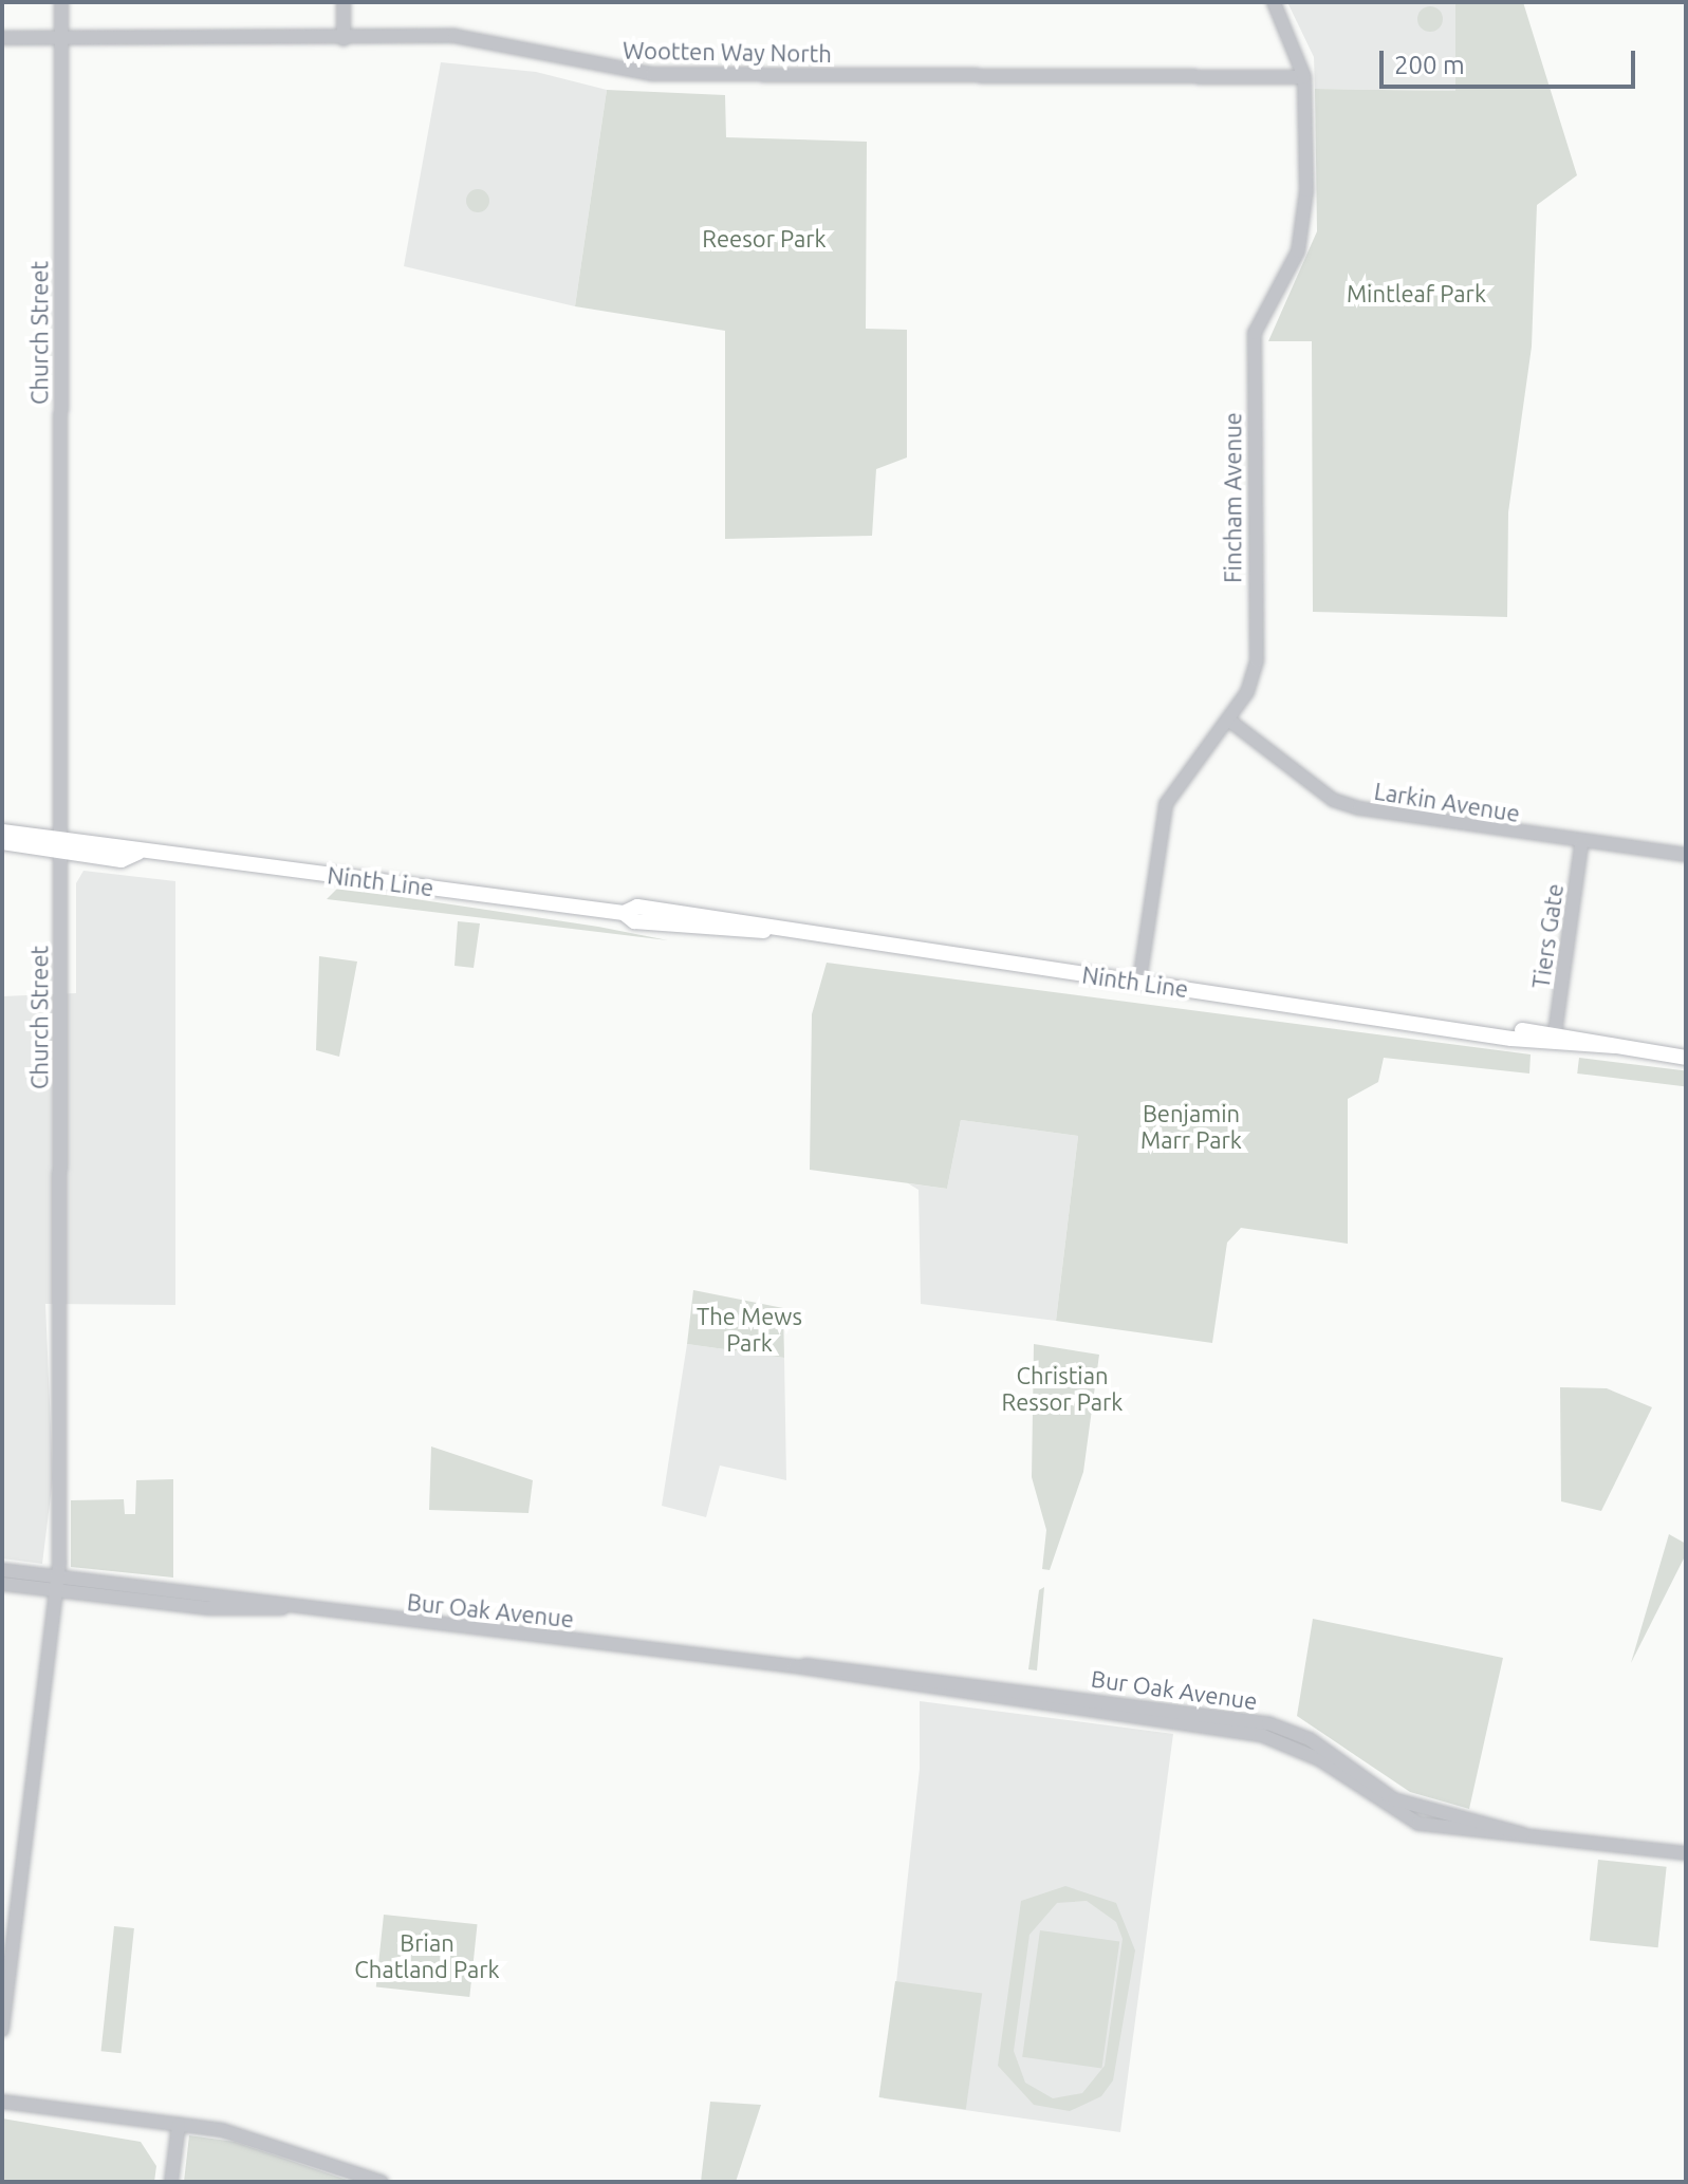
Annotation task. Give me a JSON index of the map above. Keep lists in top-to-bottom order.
{
  "streets": {
    "main road": ["Ninth Line"],
    "street": [
      "Wootten Way North",
      "Church Street",
      "Fincham Avenue",
      "Larkin Avenue",
      "Tiers Gate",
      "Bur Oak Avenue"
    ]
  },
  "crossings": [
    ["Wootten Way North", "Church Street"],
    ["Wootten Way North", "Fincham Avenue"],
    ["Church Street", "Ninth Line"],
    ["Church Street", "Bur Oak Avenue"],
    ["Fincham Avenue", "Larkin Avenue"],
    ["Fincham Avenue", "Ninth Line"],
    ["Larkin Avenue", "Tiers Gate"],
    ["Ninth Line", "Tiers Gate"]
  ],
  "parks": [
    "Reesor Park",
    "Mintleaf Park",
    "Benjamin Marr Park",
    "The Mews Park",
    "Christian Ressor Park",
    "Brian Chatland Park"
  ],
  "scale_bar": "200 m"
}
